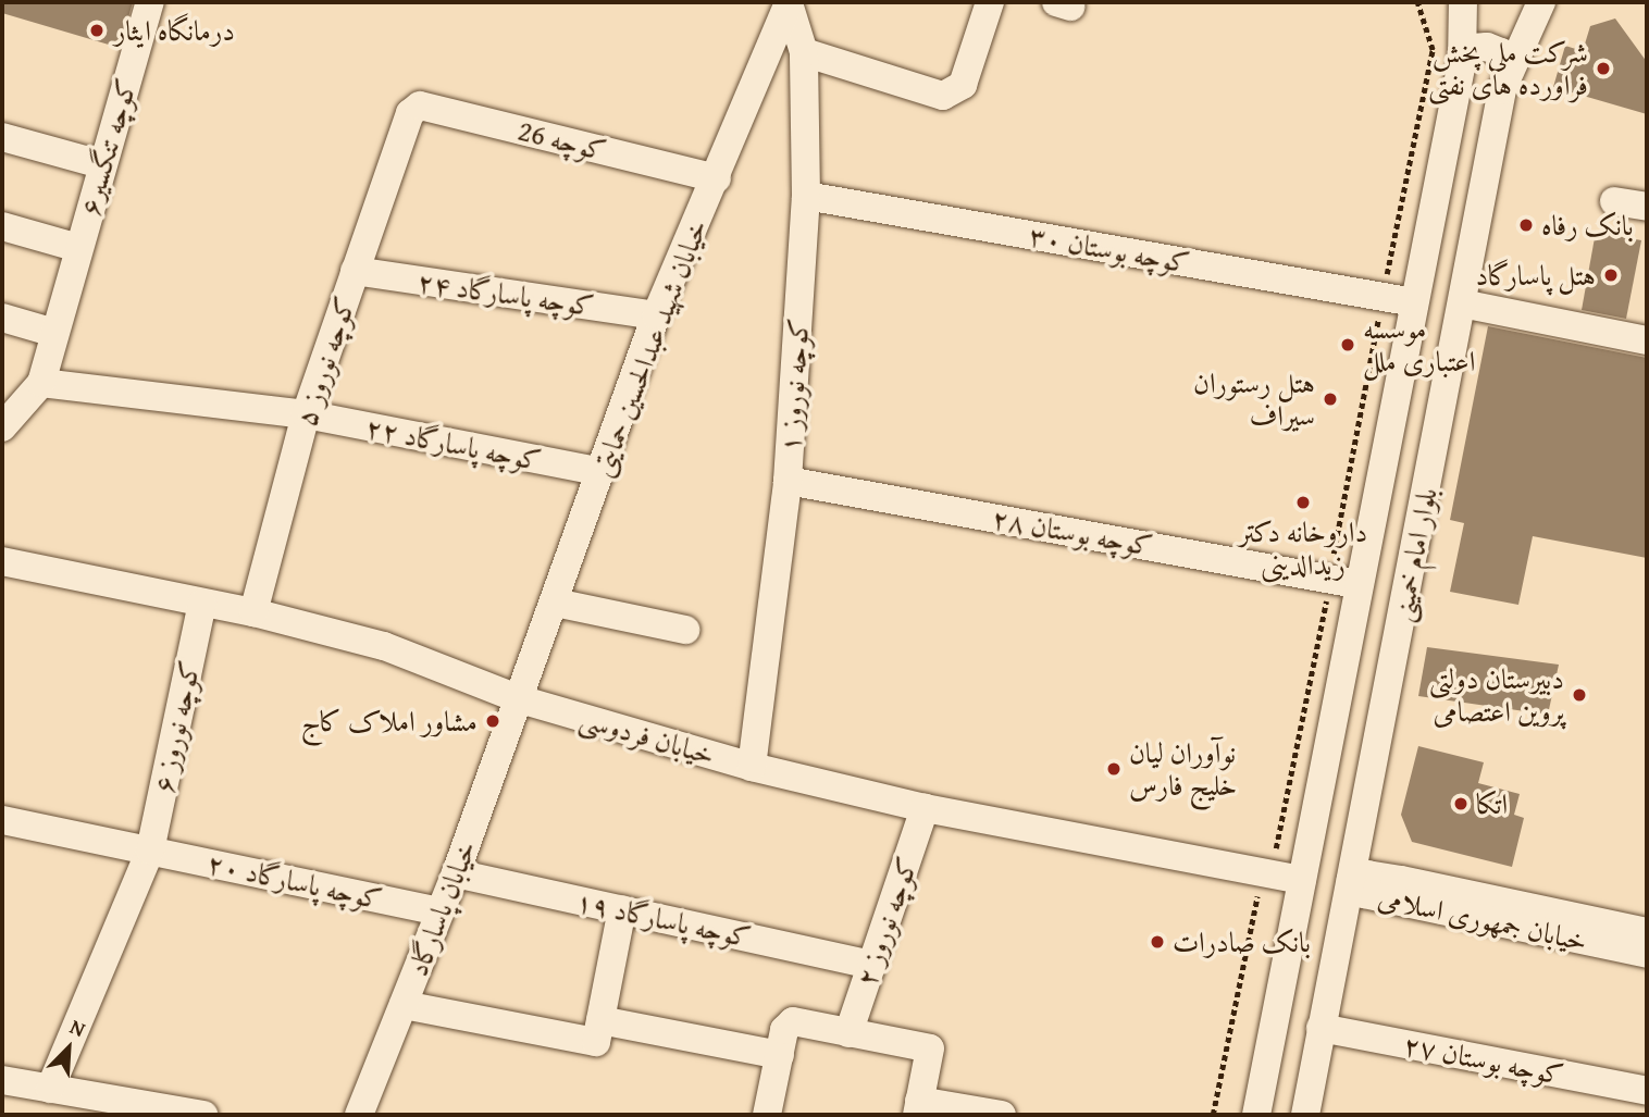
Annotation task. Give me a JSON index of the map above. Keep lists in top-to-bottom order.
{
  "streets": {
    "street": [
      "کوچه 26",
      "کوچه تنگسیر۶",
      "کوچه بوستان ۳۰",
      "کوچه پاسارگاد ۲۴",
      "خیابان شهید عبدالحسین حمایتی",
      "کوچه نوروز ۵",
      "کوچه نوروز ۱",
      "کوچه پاسارگاد ۲۲",
      "کوچه بوستان ۲۸",
      "بلوار امام خمینی",
      "کوچه نوروز ۶",
      "خیابان فردوسی",
      "کوچه پاسارگاد ۲۰",
      "خیابان پاسارگاد",
      "کوچه پاسارگاد ۱۹",
      "خیابان جمهوری اسلامی",
      "کوچه نوروز ۲",
      "کوچه بوستان ۲۷"
    ]
  },
  "crossings": [
    ["کوچه 26", "خیابان شهید عبدالحسین حمایتی"],
    ["کوچه 26", "کوچه نوروز ۵"],
    ["کوچه تنگسیر۶", "کوچه پاسارگاد ۲۲"],
    ["کوچه بوستان ۳۰", "کوچه نوروز ۱"],
    ["کوچه بوستان ۳۰", "بلوار امام خمینی"],
    ["کوچه پاسارگاد ۲۴", "خیابان شهید عبدالحسین حمایتی"],
    ["کوچه پاسارگاد ۲۴", "کوچه نوروز ۵"],
    ["خیابان شهید عبدالحسین حمایتی", "کوچه نوروز ۱"],
    ["خیابان شهید عبدالحسین حمایتی", "کوچه پاسارگاد ۲۲"],
    ["خیابان شهید عبدالحسین حمایتی", "خیابان فردوسی"],
    ["خیابان شهید عبدالحسین حمایتی", "خیابان پاسارگاد"],
    ["کوچه نوروز ۵", "کوچه پاسارگاد ۲۲"],
    ["کوچه نوروز ۵", "خیابان فردوسی"],
    ["کوچه نوروز ۱", "کوچه بوستان ۲۸"],
    ["کوچه نوروز ۱", "خیابان فردوسی"],
    ["کوچه بوستان ۲۸", "بلوار امام خمینی"],
    ["بلوار امام خمینی", "خیابان فردوسی"],
    ["بلوار امام خمینی", "خیابان جمهوری اسلامی"],
    ["بلوار امام خمینی", "کوچه بوستان ۲۷"],
    ["کوچه نوروز ۶", "خیابان فردوسی"],
    ["کوچه نوروز ۶", "کوچه پاسارگاد ۲۰"],
    ["خیابان فردوسی", "خیابان پاسارگاد"],
    ["خیابان فردوسی", "کوچه نوروز ۲"],
    ["کوچه پاسارگاد ۲۰", "خیابان پاسارگاد"],
    ["خیابان پاسارگاد", "کوچه پاسارگاد ۱۹"],
    ["کوچه پاسارگاد ۱۹", "کوچه نوروز ۲"]
  ],
  "places": [
    "درمانگاه ایثار",
    "شرکت ملی پخش فراورده های نفتی",
    "بانک رفاه",
    "هتل پاسارگاد",
    "موسسه اعتباری ملل",
    "هتل رستوران سیراف",
    "داروخانه دکتر زیدالدینی",
    "دبیرستان دولتی پروین اعتصامی",
    "مشاور املاک کاج",
    "نوآوران لیان خلیج فارس",
    "اتکا",
    "بانک صادرات"
  ],
  "north": "top right"
}
